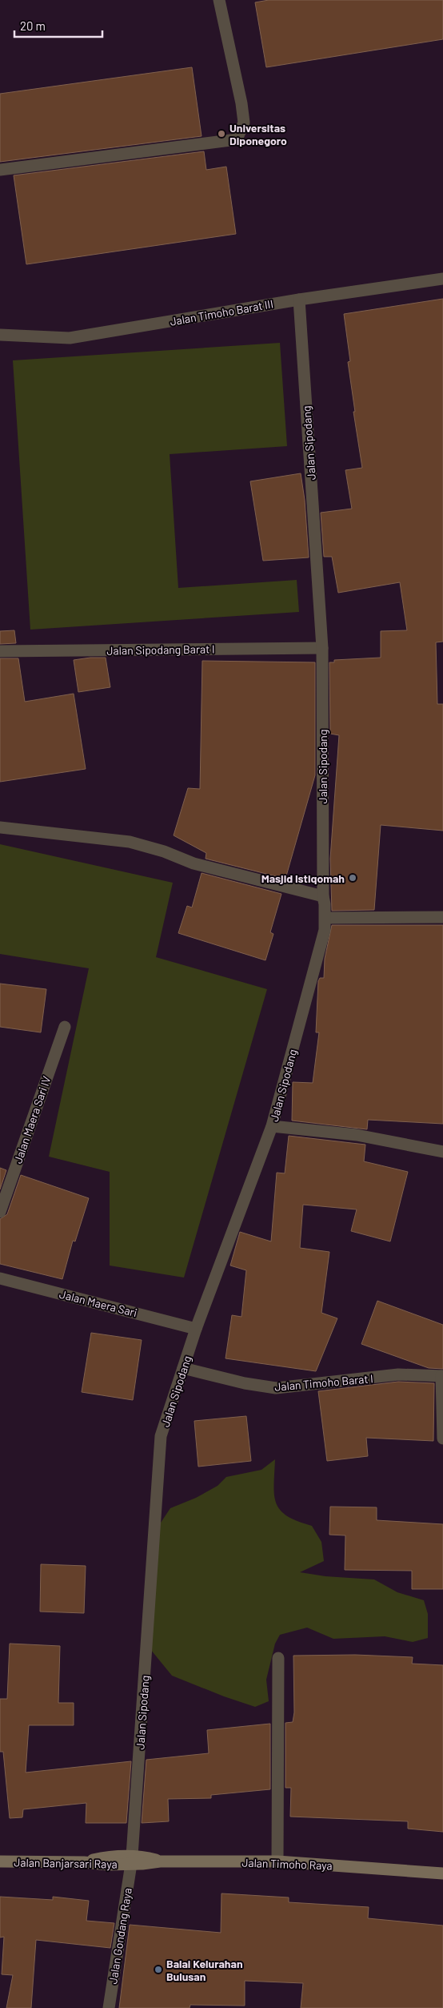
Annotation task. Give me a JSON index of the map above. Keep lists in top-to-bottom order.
{
  "streets": {
    "main road": ["Jalan Banjarsari Raya", "Jalan Timoho Raya"],
    "street": [
      "Jalan Timoho Barat III",
      "Jalan Sipodang",
      "Jalan Sipodang Barat I",
      "Jalan Maera Sari IV",
      "Jalan Maera Sari",
      "Jalan Timoho Barat I",
      "Jalan Gondang Raya"
    ]
  },
  "crossings": [
    ["Jalan Timoho Barat III", "Jalan Sipodang"],
    ["Jalan Sipodang", "Jalan Sipodang Barat I"],
    ["Jalan Sipodang", "Jalan Maera Sari"],
    ["Jalan Sipodang", "Jalan Timoho Barat I"],
    ["Jalan Sipodang", "Jalan Banjarsari Raya"],
    ["Jalan Sipodang", "Jalan Timoho Raya"],
    ["Jalan Sipodang", "Jalan Gondang Raya"],
    ["Jalan Banjarsari Raya", "Jalan Timoho Raya"],
    ["Jalan Banjarsari Raya", "Jalan Gondang Raya"],
    ["Jalan Timoho Raya", "Jalan Gondang Raya"]
  ],
  "places": ["Universitas Diponegoro", "Masjid Istiqomah", "Balai Kelurahan Bulusan"],
  "scale_bar": "20 m"
}
